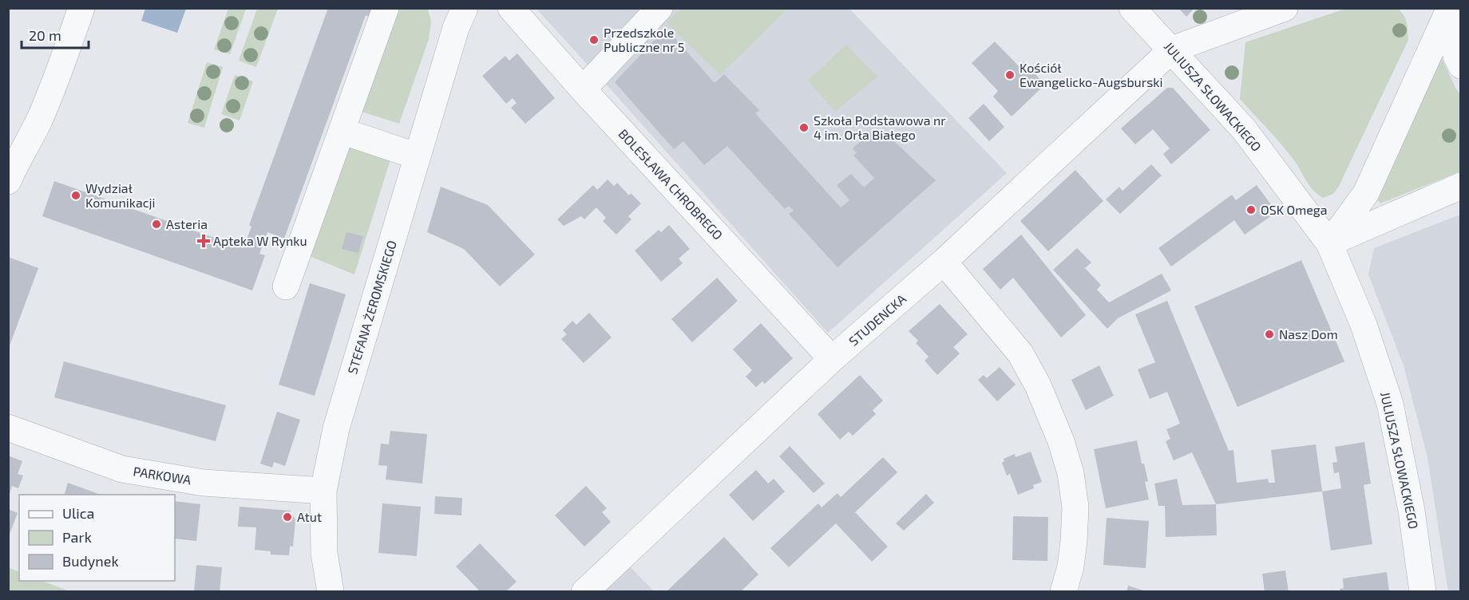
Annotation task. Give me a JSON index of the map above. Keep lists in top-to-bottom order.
{
  "streets": {
    "street": [
      "JULIUSZA SŁOWACKIEGO",
      "BOLESŁAWA CHROBREGO",
      "STEFANA ŻEROMSKIEGO",
      "STUDENCKA",
      "PARKOWA"
    ]
  },
  "crossings": [
    ["JULIUSZA SŁOWACKIEGO", "STUDENCKA"],
    ["BOLESŁAWA CHROBREGO", "STUDENCKA"],
    ["STEFANA ŻEROMSKIEGO", "PARKOWA"]
  ],
  "places": {
    "other": [
      "Przedszkole Publiczne nr 5",
      "Kościół Ewangelicko-Augsburski",
      "Szkoła Podstawowa nr 4 im. Orła Białego",
      "Wydział Komunikacji",
      "OSK Omega",
      "Asteria",
      "Nasz Dom",
      "Atut"
    ],
    "health": ["Apteka W Rynku"]
  },
  "legend": ["Ulica", "Park", "Budynek"],
  "scale_bar": "20 m"
}
